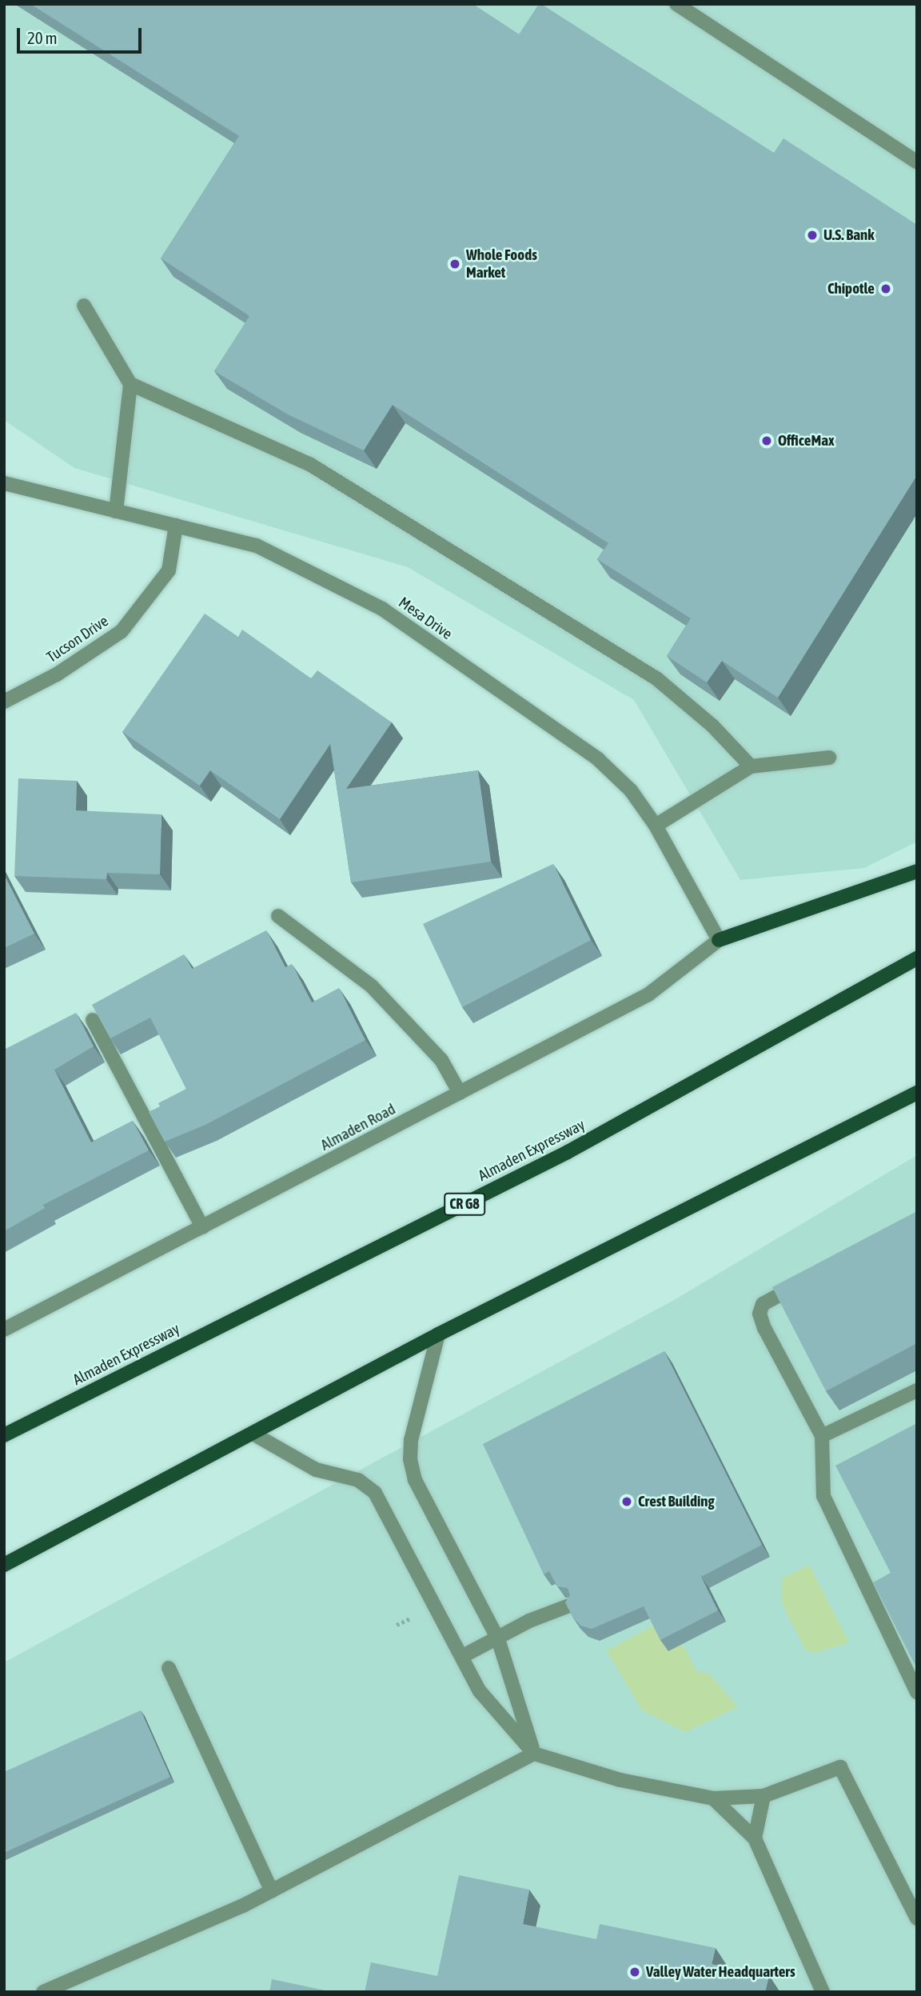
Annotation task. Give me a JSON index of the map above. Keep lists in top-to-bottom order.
{
  "streets": {
    "main road": ["Almaden Expressway", "CR G8"],
    "street": ["Mesa Drive", "Tucson Drive", "Almaden Road"]
  },
  "crossings": [
    ["Mesa Drive", "Tucson Drive"],
    ["Mesa Drive", "Almaden Road"]
  ],
  "places": [
    "U.S. Bank",
    "Whole Foods Market",
    "Chipotle",
    "OfficeMax",
    "Crest Building",
    "Valley Water Headquarters"
  ],
  "scale_bar": "20 m"
}
